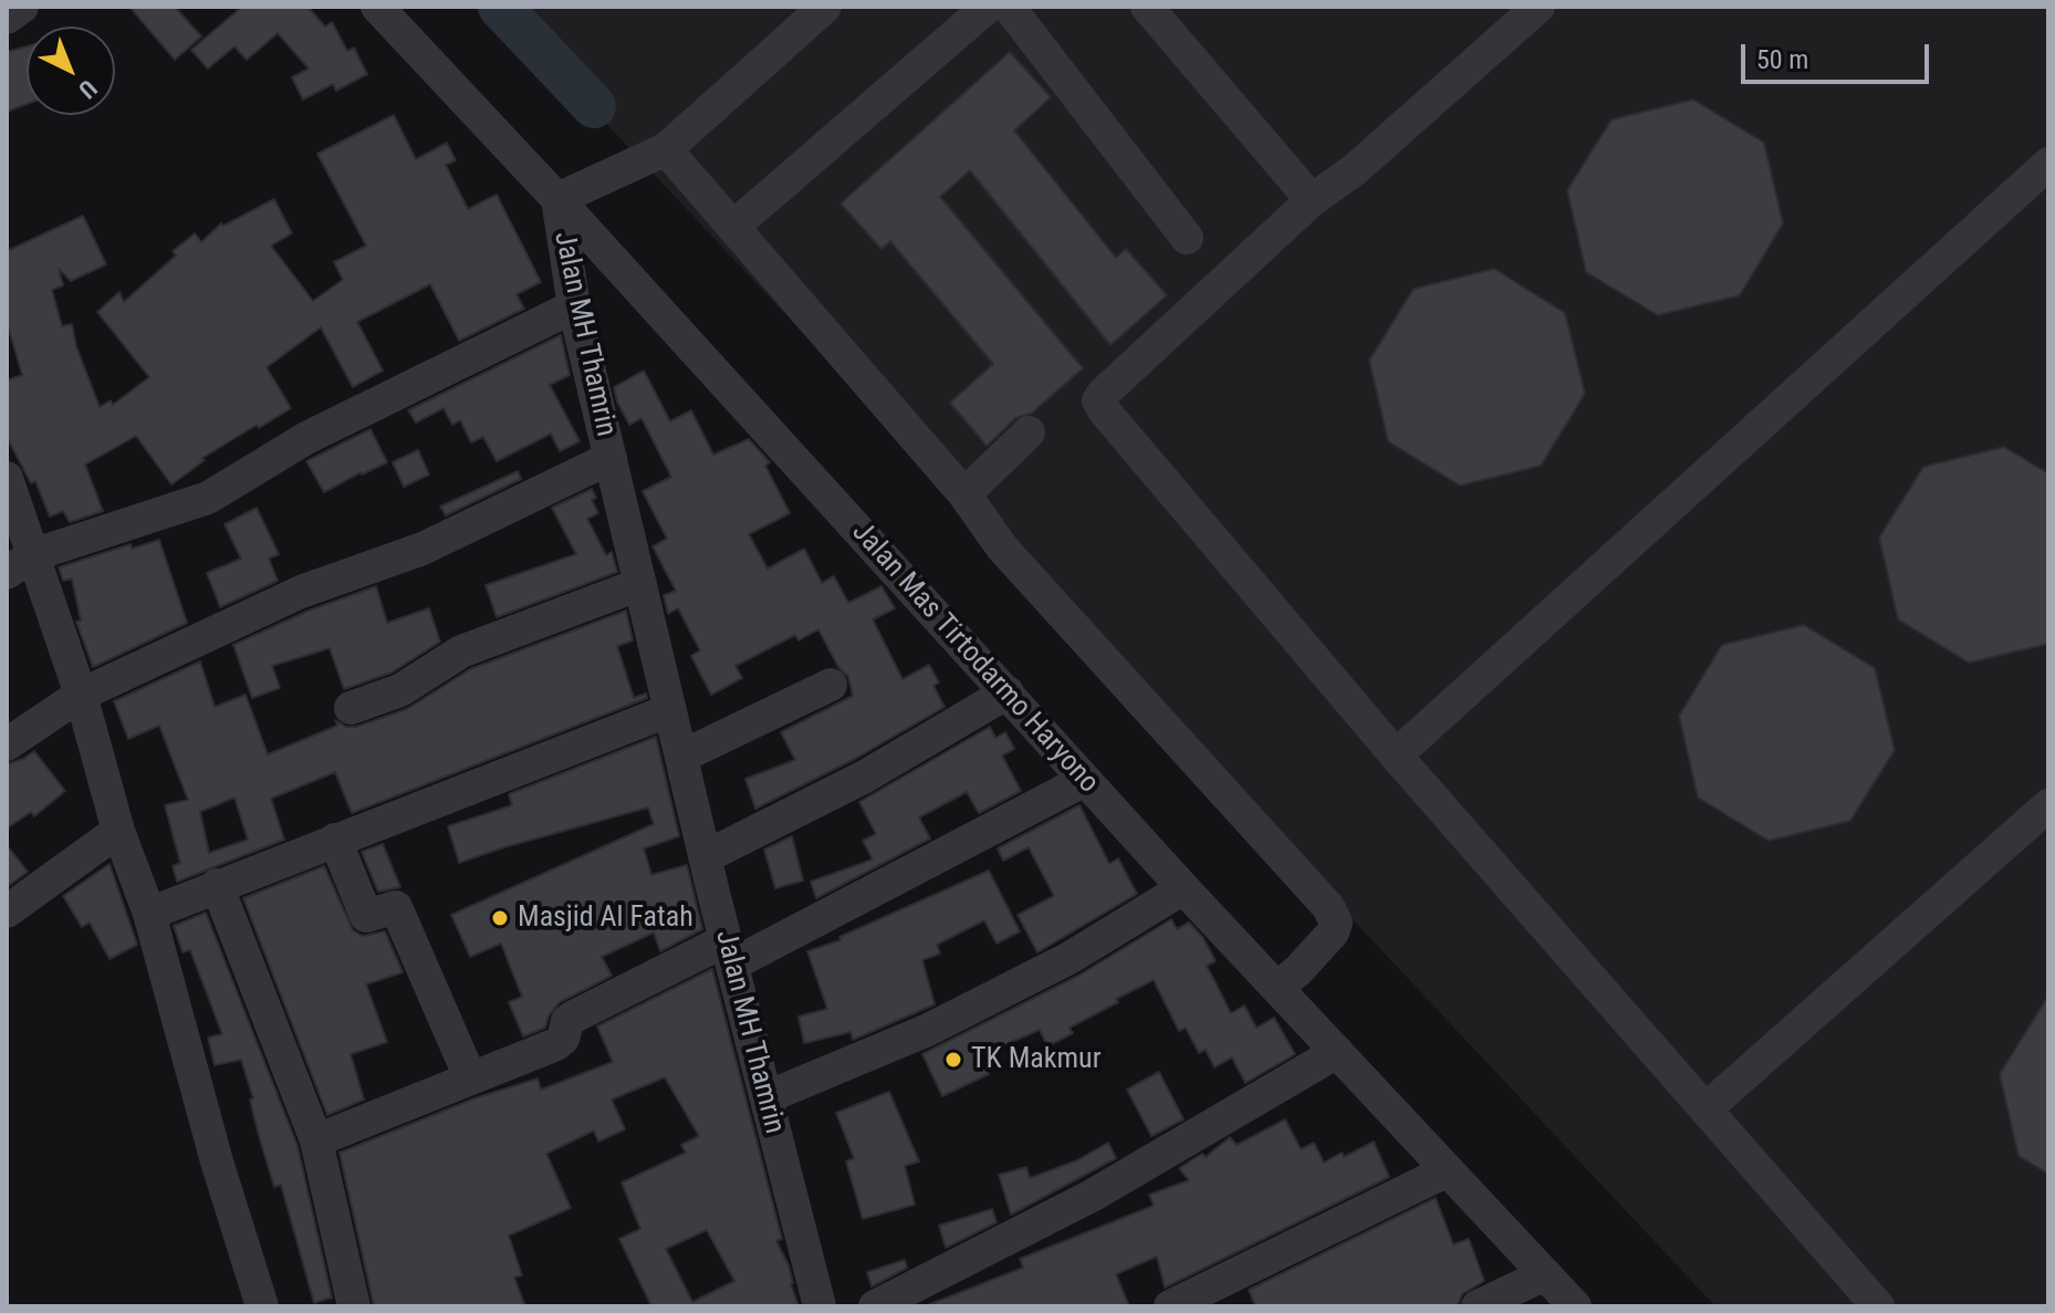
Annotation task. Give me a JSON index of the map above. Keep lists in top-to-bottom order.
{
  "streets": {
    "street": ["Jalan MH Thamrin", "Jalan Mas Tirtodarmo Haryono"]
  },
  "crossings": [
    ["Jalan MH Thamrin", "Jalan Mas Tirtodarmo Haryono"]
  ],
  "places": ["Masjid Al Fatah", "TK Makmur"],
  "scale_bar": "50 m",
  "north": "bottom right"
}
